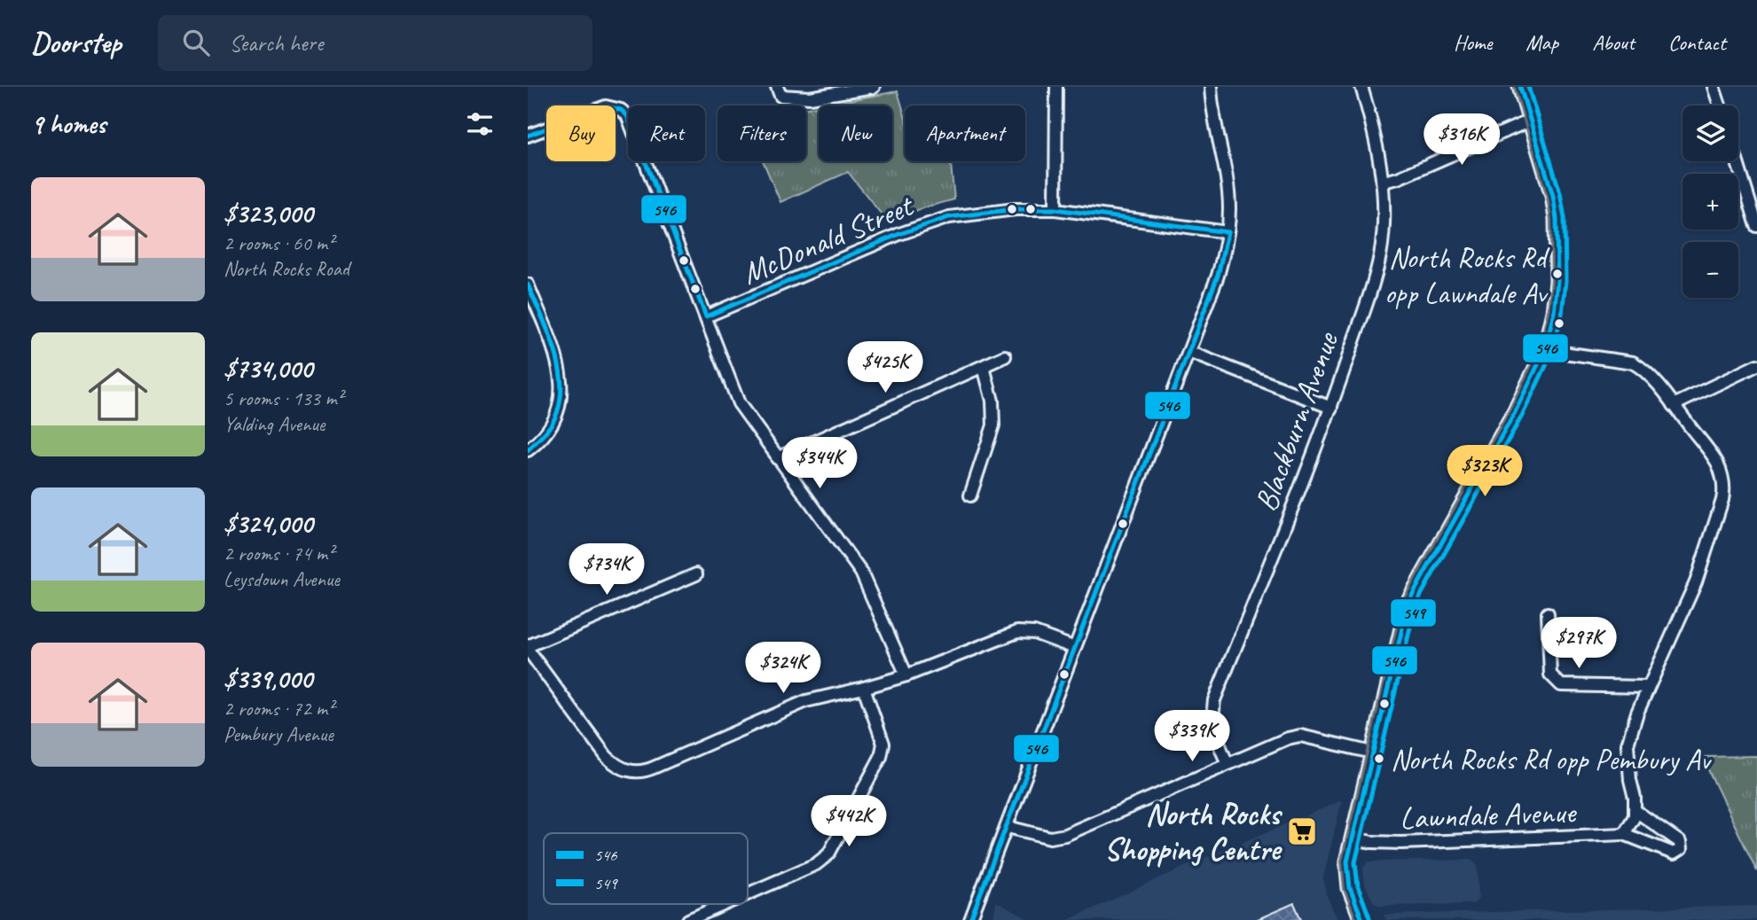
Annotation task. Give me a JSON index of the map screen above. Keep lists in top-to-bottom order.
{
  "streets": {
    "street": ["McDonald Street", "Blackburn Avenue", "Lawndale Avenue"]
  },
  "places": {
    "other": ["North Rocks Rd opp Lawndale Av", "North Rocks Rd opp Pembury Av"],
    "supermarket": ["North Rocks Shopping Centre"]
  },
  "lines": ["transit line 546", "transit line 549"],
  "legend": ["546", "549"],
  "page": {
    "header": "Doorstep",
    "search": "Search here",
    "nav": [
      "Home",
      "Map",
      "About",
      "Contact"
    ],
    "heading": "9 homes",
    "map_buttons": ["+", "−"],
    "chip": [
      "Buy",
      "Rent",
      "Filters",
      "New",
      "Apartment"
    ],
    "price": [
      "$316K",
      "$425K",
      "$344K",
      "$323K",
      "$734K",
      "$297K",
      "$324K",
      "$339K",
      "$442K"
    ],
    "list": [
      {
        "name": "$323,000",
        "note": "2 rooms · 60 m² · North Rocks Road"
      },
      {
        "name": "$734,000",
        "note": "5 rooms · 133 m² · Yalding Avenue"
      },
      {
        "name": "$324,000",
        "note": "2 rooms · 74 m² · Leysdown Avenue"
      },
      {
        "name": "$339,000",
        "note": "2 rooms · 72 m² · Pembury Avenue"
      }
    ]
  }
}
